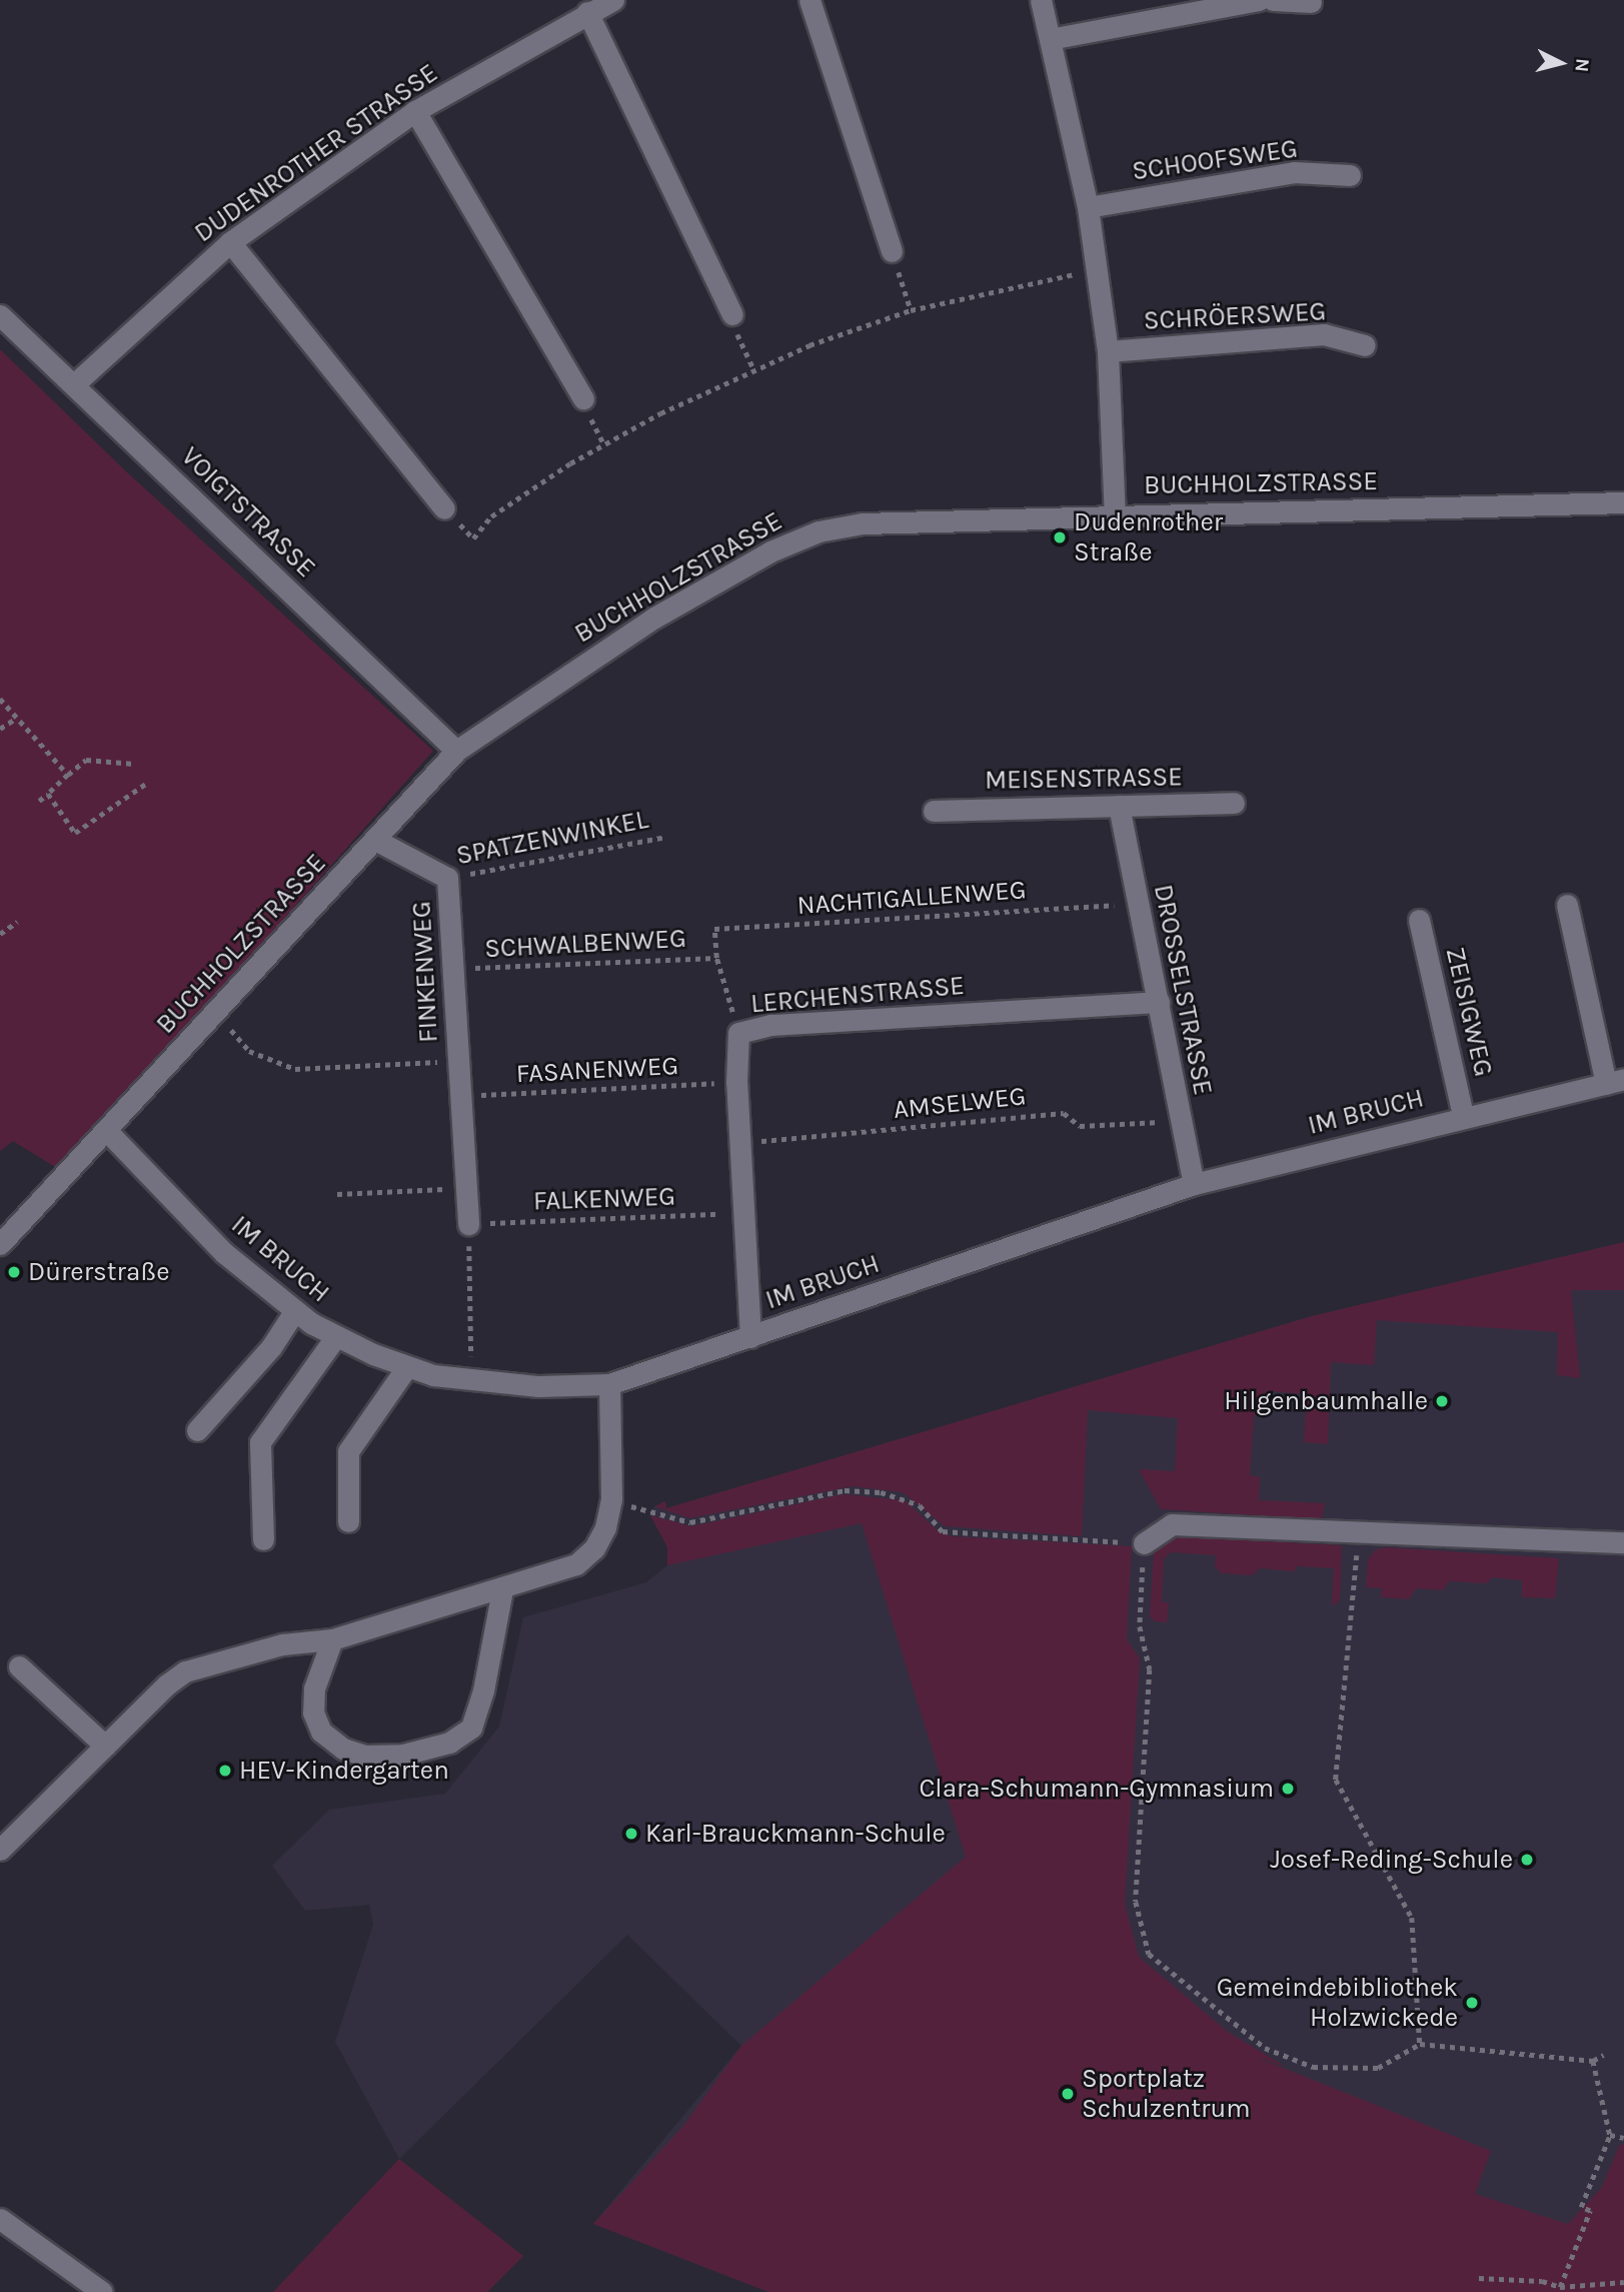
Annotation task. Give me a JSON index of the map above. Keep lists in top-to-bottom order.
{
  "streets": {
    "street": [
      "DUDENROTHER STRASSE",
      "SCHOOFSWEG",
      "SCHRÖERSWEG",
      "BUCHHOLZSTRASSE",
      "VOIGTSTRASSE",
      "MEISENSTRASSE",
      "FINKENWEG",
      "DROSSELSTRASSE",
      "LERCHENSTRASSE",
      "ZEISIGWEG",
      "IM BRUCH"
    ],
    "path": [
      "SPATZENWINKEL",
      "NACHTIGALLENWEG",
      "SCHWALBENWEG",
      "FASANENWEG",
      "AMSELWEG",
      "FALKENWEG"
    ]
  },
  "crossings": [
    ["DUDENROTHER STRASSE", "VOIGTSTRASSE"],
    ["BUCHHOLZSTRASSE", "VOIGTSTRASSE"],
    ["BUCHHOLZSTRASSE", "FINKENWEG"],
    ["BUCHHOLZSTRASSE", "IM BRUCH"],
    ["MEISENSTRASSE", "DROSSELSTRASSE"],
    ["SPATZENWINKEL", "FINKENWEG"],
    ["NACHTIGALLENWEG", "SCHWALBENWEG"],
    ["NACHTIGALLENWEG", "DROSSELSTRASSE"],
    ["SCHWALBENWEG", "FINKENWEG"],
    ["FINKENWEG", "FASANENWEG"],
    ["FINKENWEG", "FALKENWEG"],
    ["DROSSELSTRASSE", "LERCHENSTRASSE"],
    ["DROSSELSTRASSE", "AMSELWEG"],
    ["DROSSELSTRASSE", "IM BRUCH"],
    ["LERCHENSTRASSE", "FASANENWEG"],
    ["LERCHENSTRASSE", "AMSELWEG"],
    ["LERCHENSTRASSE", "IM BRUCH"],
    ["LERCHENSTRASSE", "FALKENWEG"],
    ["ZEISIGWEG", "IM BRUCH"]
  ],
  "places": [
    "Dudenrother Straße",
    "Dürerstraße",
    "Hilgenbaumhalle",
    "HEV-Kindergarten",
    "Clara-Schumann-Gymnasium",
    "Karl-Brauckmann-Schule",
    "Josef-Reding-Schule",
    "Gemeindebibliothek Holzwickede",
    "Sportplatz Schulzentrum"
  ],
  "north": "right"
}
